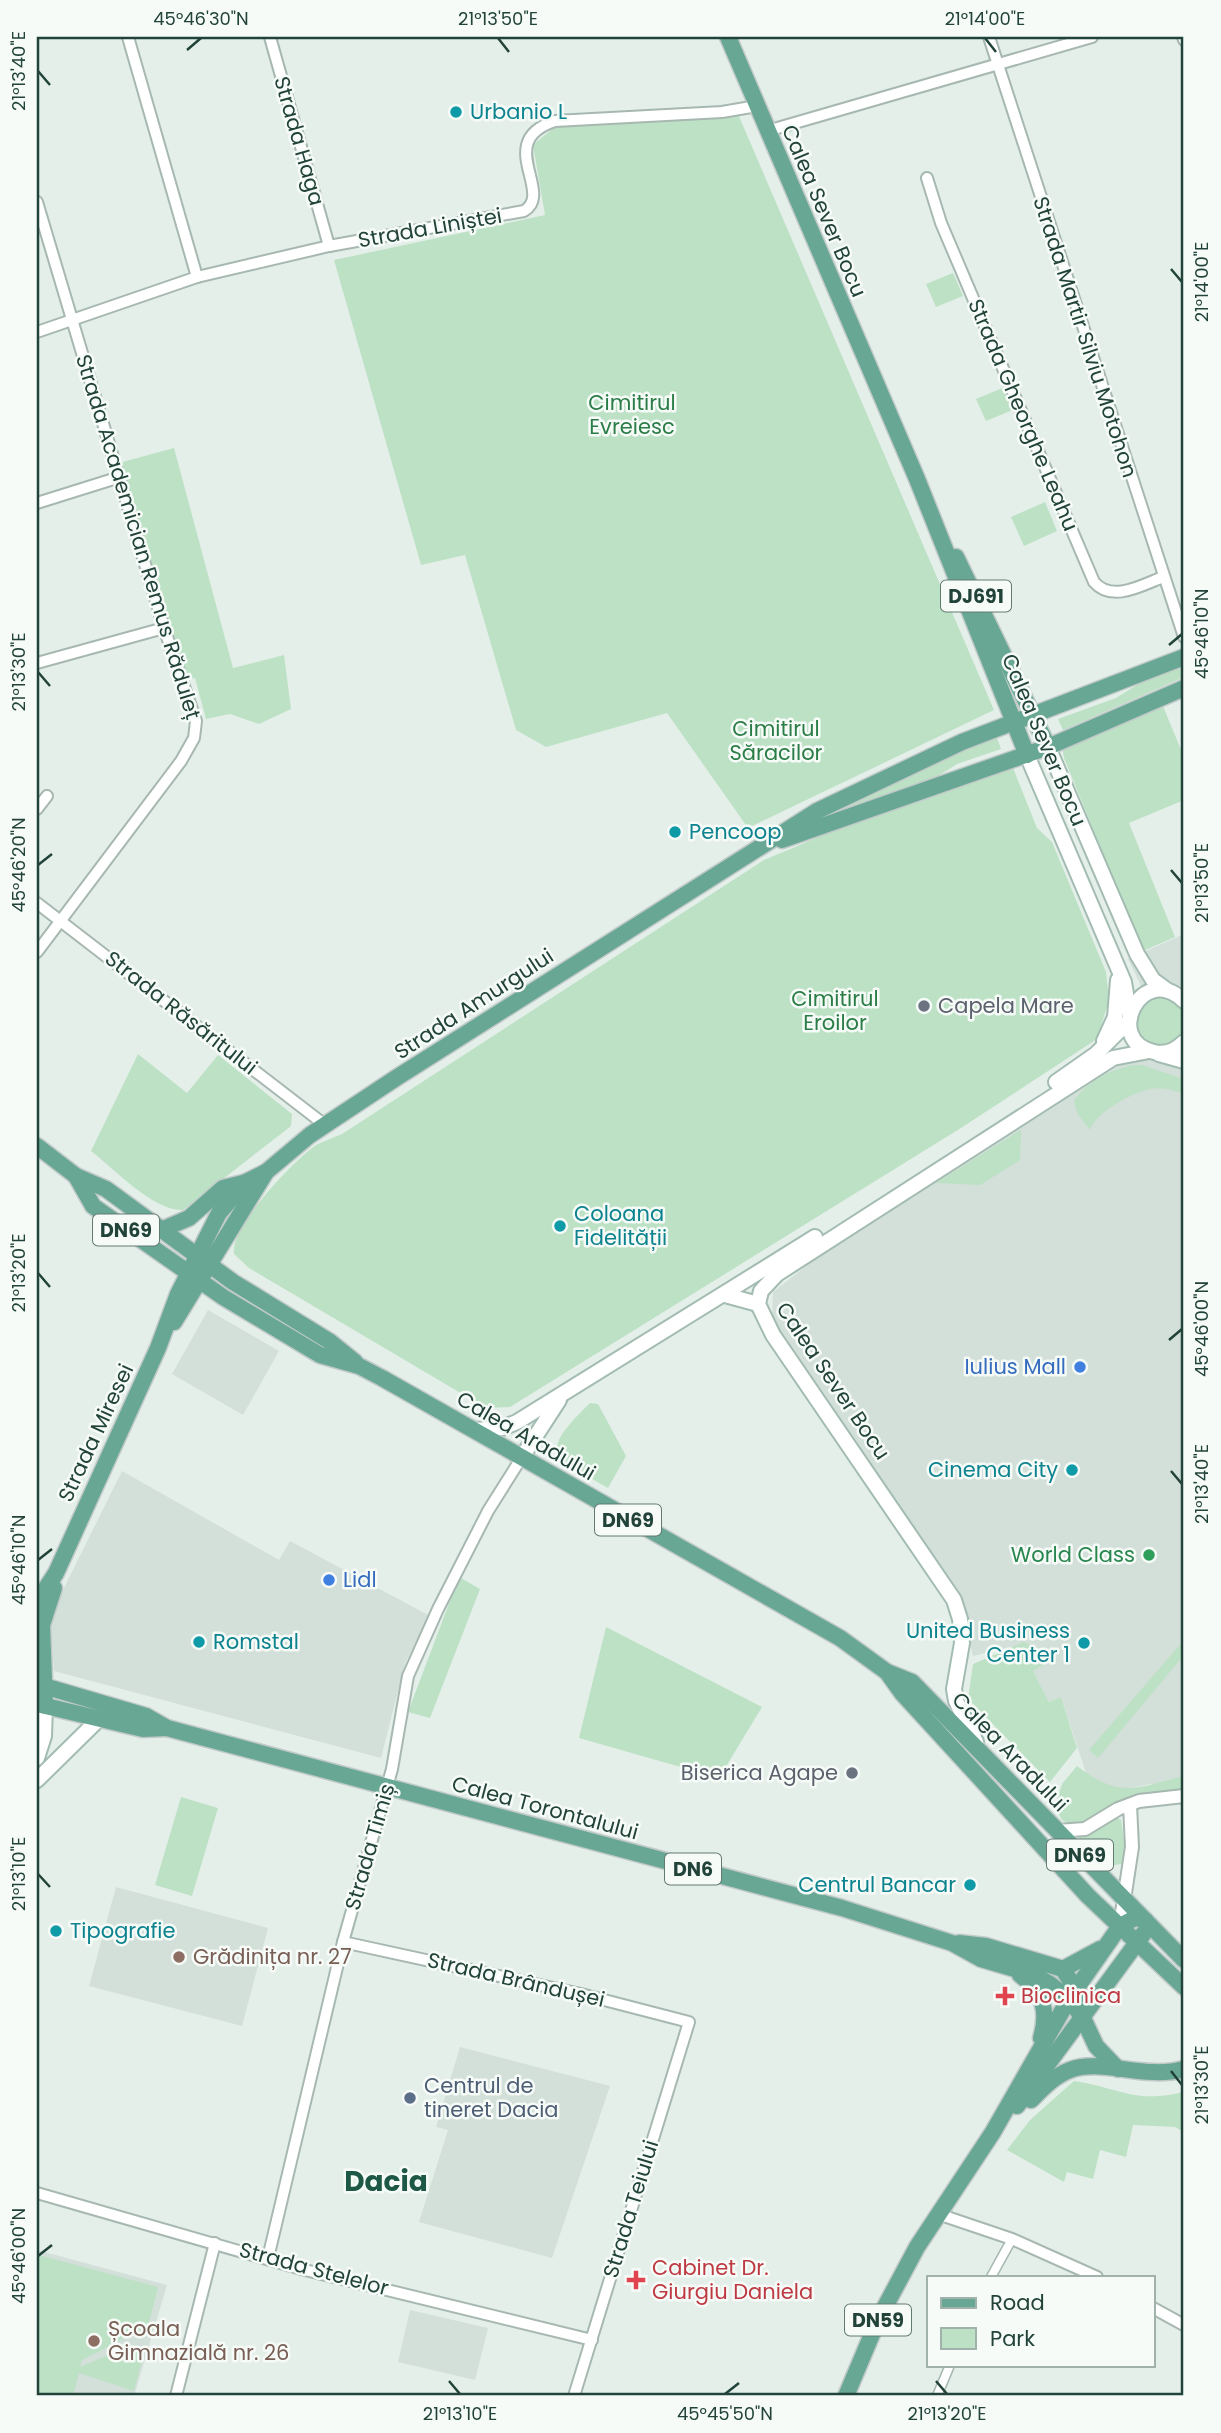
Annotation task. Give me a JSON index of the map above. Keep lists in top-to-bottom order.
{
  "streets": {
    "main road": [
      "Calea Sever Bocu",
      "DJ691",
      "Strada Amurgului",
      "DN69",
      "Strada Miresei",
      "Calea Aradului",
      "Calea Torontalului",
      "DN6",
      "DN59"
    ],
    "street": [
      "Strada Haga",
      "Strada Liniștei",
      "Strada Martir Silviu Motohon",
      "Strada Gheorghe Leahu",
      "Strada Academician Remus Răduleț",
      "Strada Răsăritului",
      "Strada Timiș",
      "Strada Brândușei",
      "Strada Teiului",
      "Strada Stelelor"
    ]
  },
  "crossings": [
    ["Strada Haga", "Strada Liniștei"],
    ["Calea Sever Bocu", "Strada Liniștei"],
    ["Calea Sever Bocu", "DJ691"],
    ["Calea Sever Bocu", "Strada Amurgului"],
    ["Calea Sever Bocu", "Calea Aradului"],
    ["Strada Liniștei", "Strada Academician Remus Răduleț"],
    ["Strada Martir Silviu Motohon", "Strada Gheorghe Leahu"],
    ["Strada Academician Remus Răduleț", "Strada Răsăritului"],
    ["Strada Amurgului", "Strada Răsăritului"],
    ["Strada Amurgului", "Strada Miresei"],
    ["Strada Amurgului", "Calea Aradului"],
    ["Strada Miresei", "Calea Aradului"],
    ["Strada Miresei", "Calea Torontalului"],
    ["Calea Aradului", "Strada Timiș"],
    ["Calea Torontalului", "Strada Timiș"],
    ["Calea Torontalului", "DN6"],
    ["Calea Torontalului", "DN59"],
    ["Strada Timiș", "Strada Brândușei"],
    ["Strada Timiș", "Strada Stelelor"],
    ["DN6", "DN59"],
    ["Strada Brândușei", "Strada Teiului"],
    ["Strada Teiului", "Strada Stelelor"]
  ],
  "districts": ["Dacia"],
  "parks": ["Cimitirul Evreiesc", "Cimitirul Săracilor", "Cimitirul Eroilor"],
  "places": {
    "other": [
      "Urbanio L",
      "Pencoop",
      "Capela Mare",
      "Coloana Fidelității",
      "Iulius Mall",
      "Cinema City",
      "World Class",
      "Lidl",
      "Romstal",
      "United Business Center 1",
      "Biserica Agape",
      "Centrul Bancar",
      "Tipografie",
      "Grădinița nr. 27",
      "Centrul de tineret Dacia",
      "Școala Gimnazială nr. 26"
    ],
    "health": ["Bioclinica", "Cabinet Dr. Giurgiu Daniela"]
  },
  "legend": ["Road", "Park"],
  "coordinates": [
    "45°46'30\"N",
    "21°13'50\"E",
    "21°14'00\"E",
    "21°13'40\"E",
    "45°46'10\"N",
    "21°13'30\"E",
    "45°46'20\"N",
    "21°13'20\"E",
    "45°46'00\"N",
    "21°13'10\"E",
    "45°45'50\"N"
  ]
}
